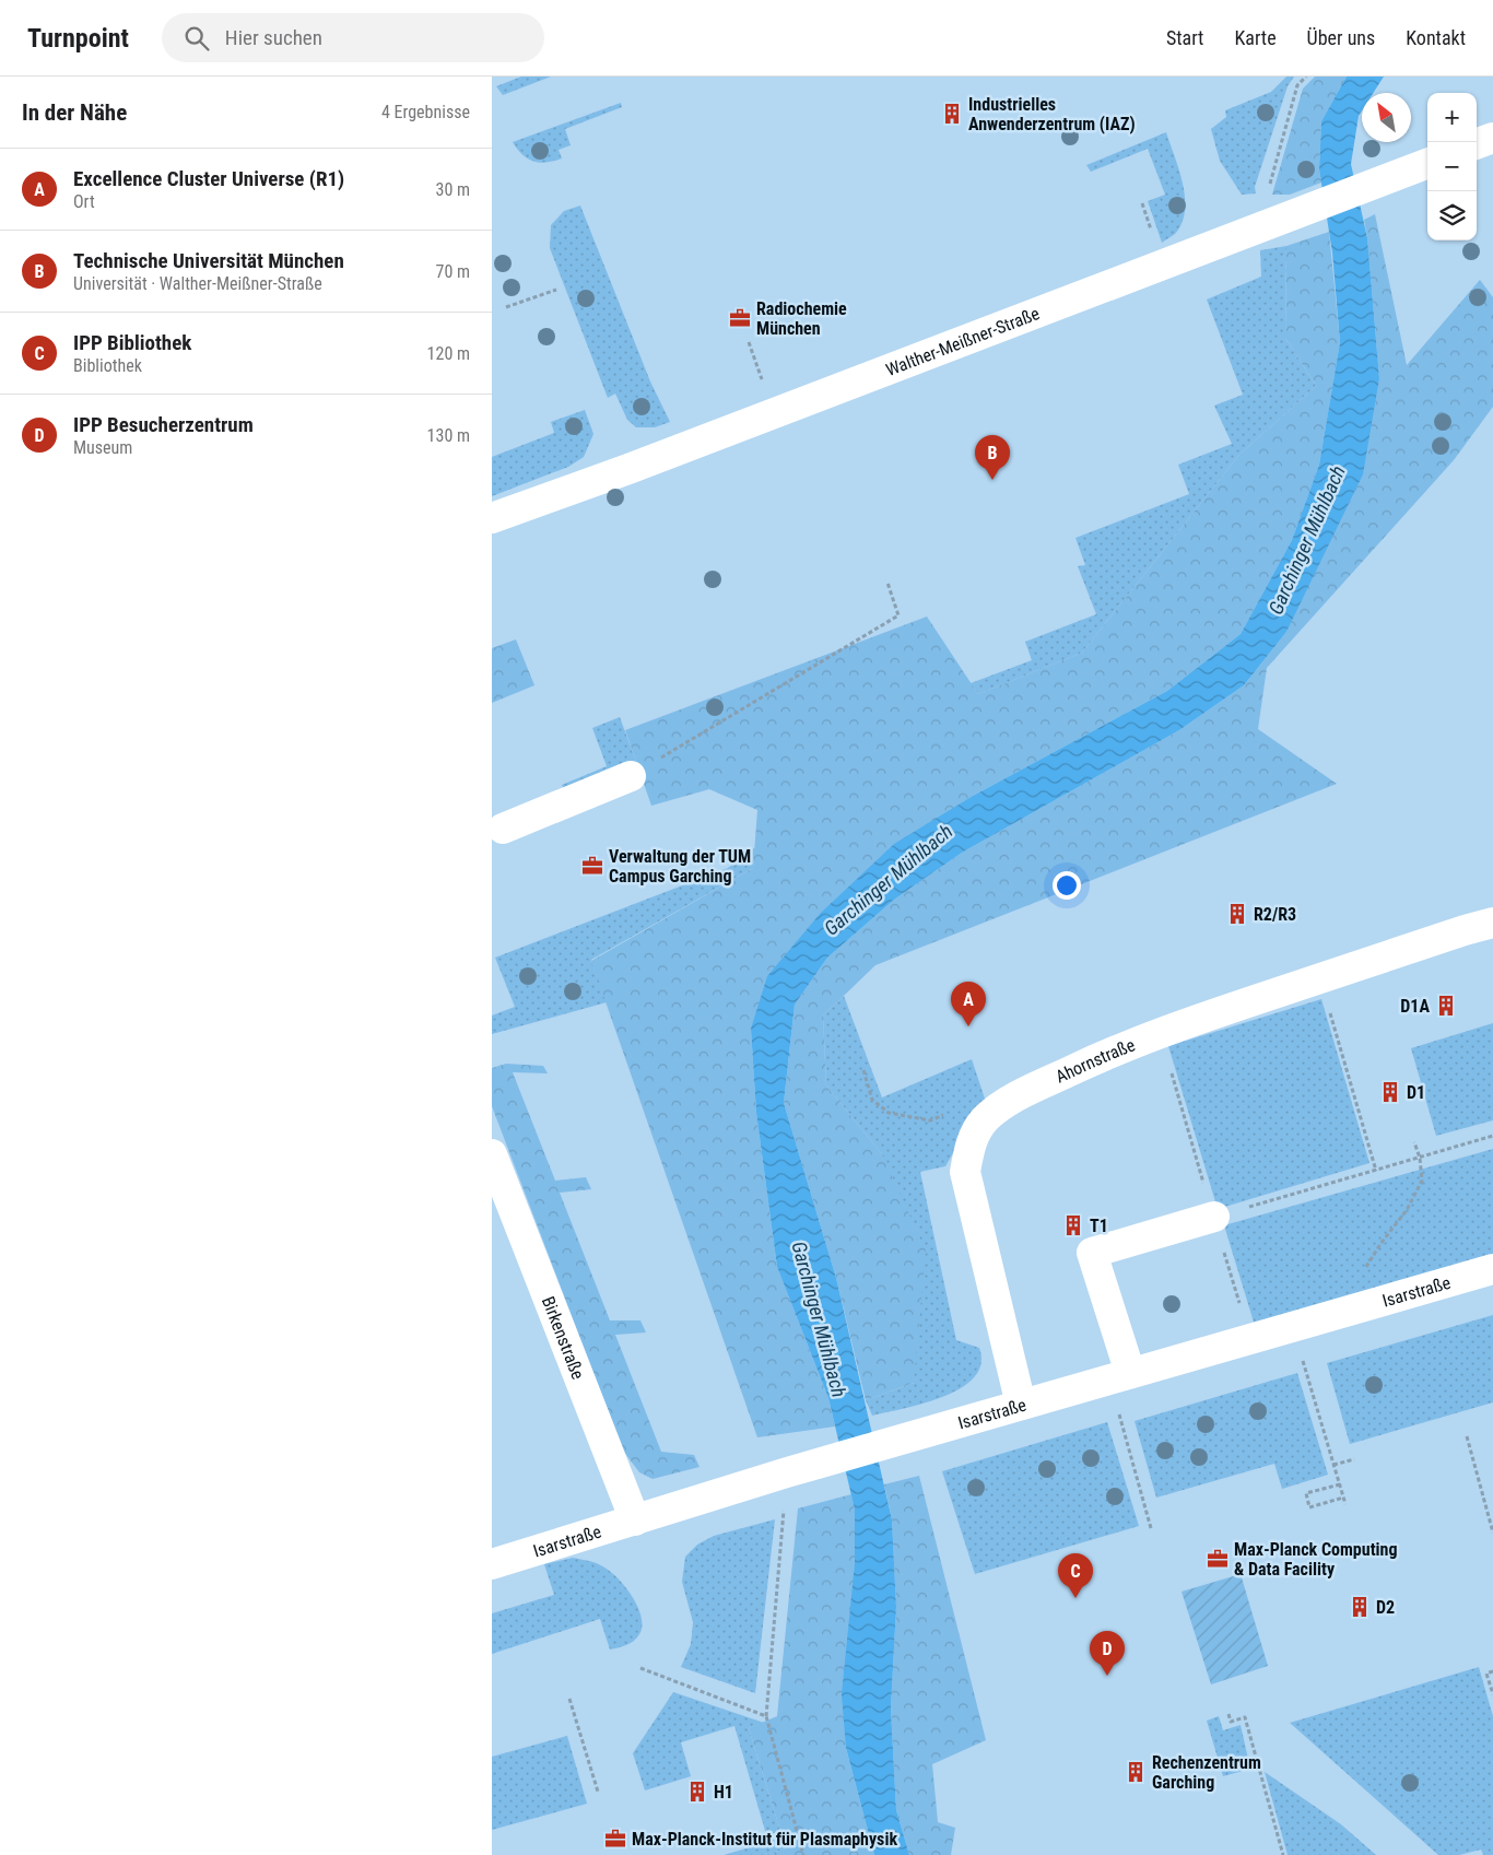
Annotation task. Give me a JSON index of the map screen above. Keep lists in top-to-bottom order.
{
  "streets": {
    "street": [
      "Walther-Meißner-Straße",
      "Ahornstraße",
      "Isarstraße",
      "Birkenstraße"
    ]
  },
  "crossings": [
    ["Ahornstraße", "Isarstraße"],
    ["Isarstraße", "Birkenstraße"]
  ],
  "water": ["Garchinger Mühlbach"],
  "places": {
    "building": [
      "Industrielles Anwenderzentrum (IAZ)",
      "R2/R3",
      "D1A",
      "D1",
      "T1",
      "D2",
      "Rechenzentrum Garching",
      "H1"
    ],
    "office": [
      "Radiochemie München",
      "Verwaltung der TUM Campus Garching",
      "Max-Planck Computing & Data Facility",
      "Max-Planck-Institut für Plasmaphysik"
    ]
  },
  "north": "top left",
  "page": {
    "header": "Turnpoint",
    "search": "Hier suchen",
    "nav": [
      "Start",
      "Karte",
      "Über uns",
      "Kontakt"
    ],
    "heading": ["In der Nähe", "4 Ergebnisse"],
    "map_buttons": ["+", "−"],
    "list": [
      {
        "mark": "A",
        "name": "Excellence Cluster Universe (R1)",
        "note": "Ort",
        "value": "30 m"
      },
      {
        "mark": "B",
        "name": "Technische Universität München",
        "note": "Universität · Walther-Meißner-Straße",
        "value": "70 m"
      },
      {
        "mark": "C",
        "name": "IPP Bibliothek",
        "note": "Bibliothek",
        "value": "120 m"
      },
      {
        "mark": "D",
        "name": "IPP Besucherzentrum",
        "note": "Museum",
        "value": "130 m"
      }
    ],
    "pins": [
      "B",
      "A",
      "C",
      "D"
    ]
  }
}
